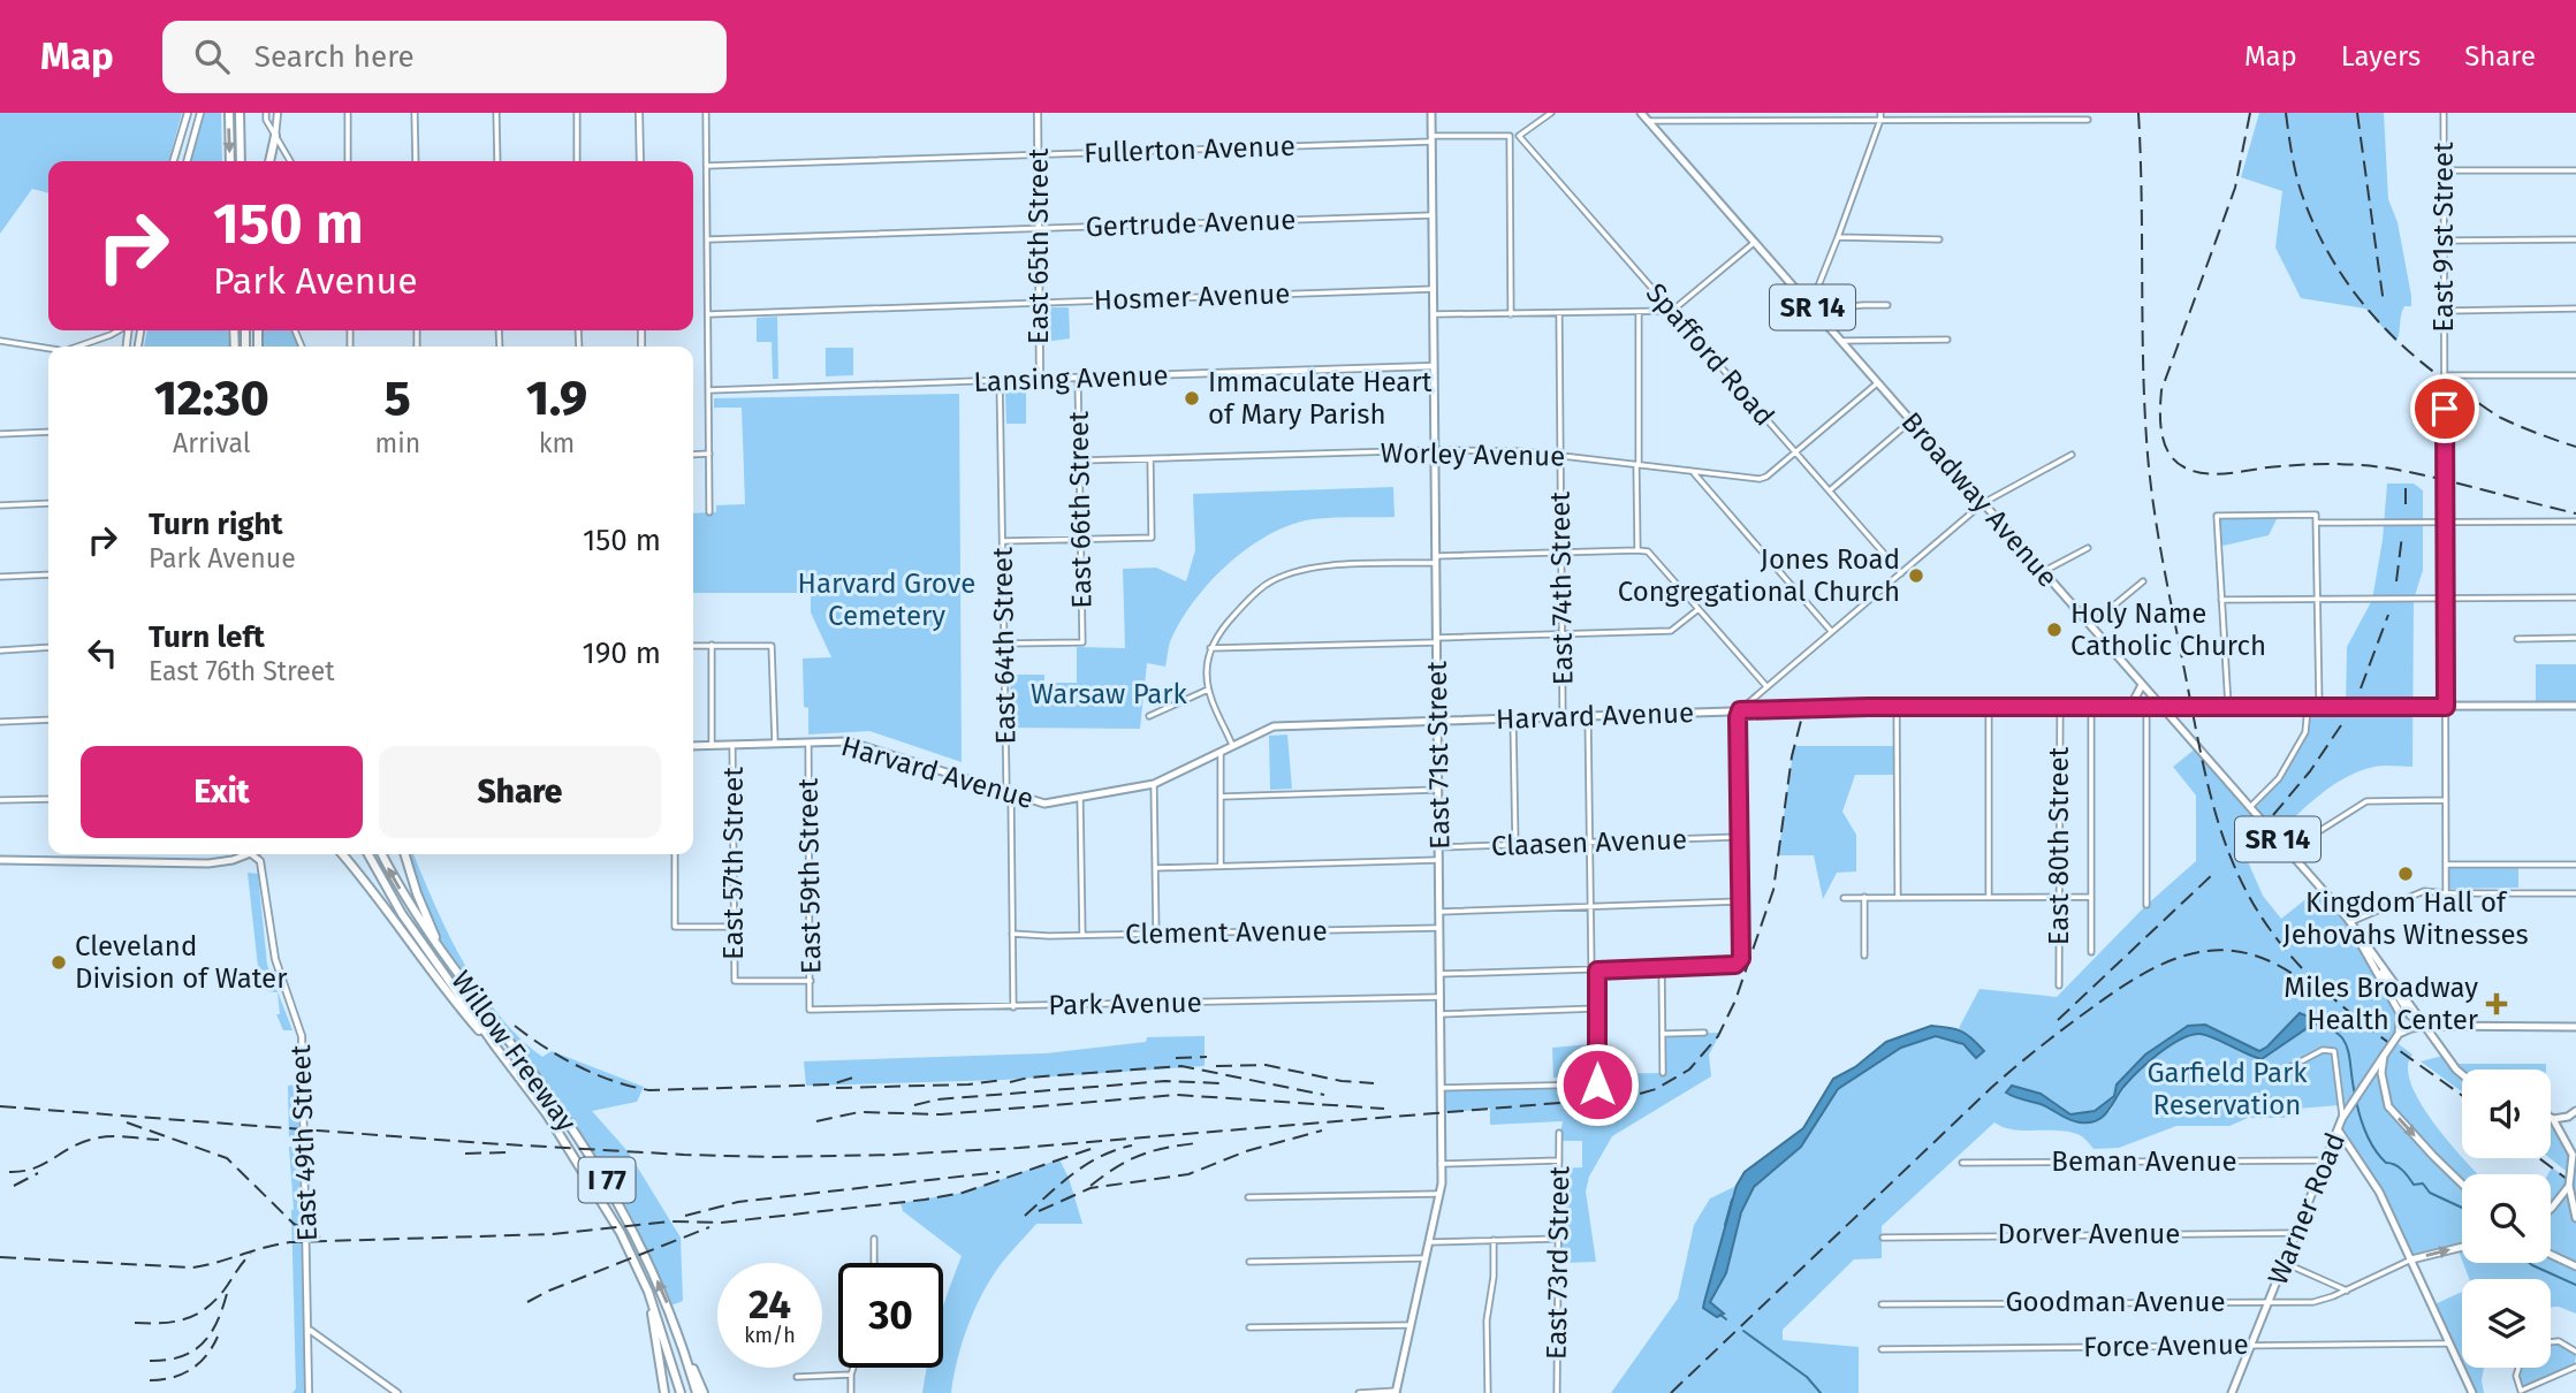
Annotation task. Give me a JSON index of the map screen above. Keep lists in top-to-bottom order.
{
  "streets": {
    "highway": ["Willow Freeway", "I 77"],
    "main road": [
      "SR 14",
      "Broadway Avenue",
      "Harvard Avenue",
      "East 71st Street",
      "Warner Road"
    ],
    "street": [
      "Fullerton Avenue",
      "Gertrude Avenue",
      "East 91st Street",
      "East 65th Street",
      "Hosmer Avenue",
      "Spafford Road",
      "Lansing Avenue",
      "Worley Avenue",
      "East 66th Street",
      "East 74th Street",
      "East 64th Street",
      "Claasen Avenue",
      "East 80th Street",
      "East 57th Street",
      "East 59th Street",
      "Clement Avenue",
      "Park Avenue",
      "East 49th Street",
      "Beman Avenue",
      "Dorver Avenue",
      "East 73rd Street",
      "Goodman Avenue",
      "Force Avenue"
    ]
  },
  "crossings": [
    ["Fullerton Avenue", "East 65th Street"],
    ["Fullerton Avenue", "Spafford Road"],
    ["Fullerton Avenue", "East 71st Street"],
    ["Gertrude Avenue", "East 65th Street"],
    ["Gertrude Avenue", "East 71st Street"],
    ["East 91st Street", "Harvard Avenue"],
    ["East 65th Street", "Hosmer Avenue"],
    ["East 65th Street", "Lansing Avenue"],
    ["Hosmer Avenue", "East 71st Street"],
    ["Spafford Road", "Worley Avenue"],
    ["Lansing Avenue", "East 66th Street"],
    ["Lansing Avenue", "East 64th Street"],
    ["Lansing Avenue", "East 71st Street"],
    ["Worley Avenue", "Broadway Avenue"],
    ["Worley Avenue", "East 66th Street"],
    ["Worley Avenue", "East 74th Street"],
    ["Worley Avenue", "East 71st Street"],
    ["Broadway Avenue", "Harvard Avenue"],
    ["Broadway Avenue", "Warner Road"],
    ["East 66th Street", "East 64th Street"],
    ["East 74th Street", "Harvard Avenue"],
    ["East 74th Street", "East 71st Street"],
    ["East 74th Street", "Claasen Avenue"],
    ["East 64th Street", "Harvard Avenue"],
    ["East 64th Street", "Clement Avenue"],
    ["East 64th Street", "Park Avenue"],
    ["Harvard Avenue", "East 71st Street"],
    ["Harvard Avenue", "East 80th Street"],
    ["Harvard Avenue", "East 57th Street"],
    ["Harvard Avenue", "East 59th Street"],
    ["East 71st Street", "Claasen Avenue"],
    ["East 71st Street", "Clement Avenue"],
    ["East 71st Street", "Park Avenue"],
    ["East 57th Street", "East 59th Street"],
    ["East 59th Street", "Park Avenue"],
    ["Beman Avenue", "Warner Road"],
    ["Warner Road", "Dorver Avenue"],
    ["Warner Road", "Goodman Avenue"],
    ["Warner Road", "Force Avenue"]
  ],
  "parks": ["Harvard Grove Cemetery", "Warsaw Park", "Garfield Park Reservation"],
  "places": {
    "other": [
      "Immaculate Heart of Mary Parish",
      "Jones Road Congregational Church",
      "Holy Name Catholic Church",
      "Kingdom Hall of Jehovahs Witnesses",
      "Cleveland Division of Water"
    ],
    "health": ["Miles Broadway Health Center"]
  },
  "page": {
    "header": "Map",
    "search": "Search here",
    "nav": ["Map", "Layers", "Share"],
    "turn": ["150 m", "Park Avenue"],
    "eta": [
      "12:30",
      "Arrival",
      "5",
      "min",
      "1.9",
      "km"
    ],
    "list": [
      {
        "name": "Turn right",
        "note": "Park Avenue",
        "value": "150 m"
      },
      {
        "name": "Turn left",
        "note": "East 76th Street",
        "value": "190 m"
      }
    ],
    "buttons": ["Exit", "Share"],
    "speed": "24 km/h",
    "limit": "30"
  }
}
